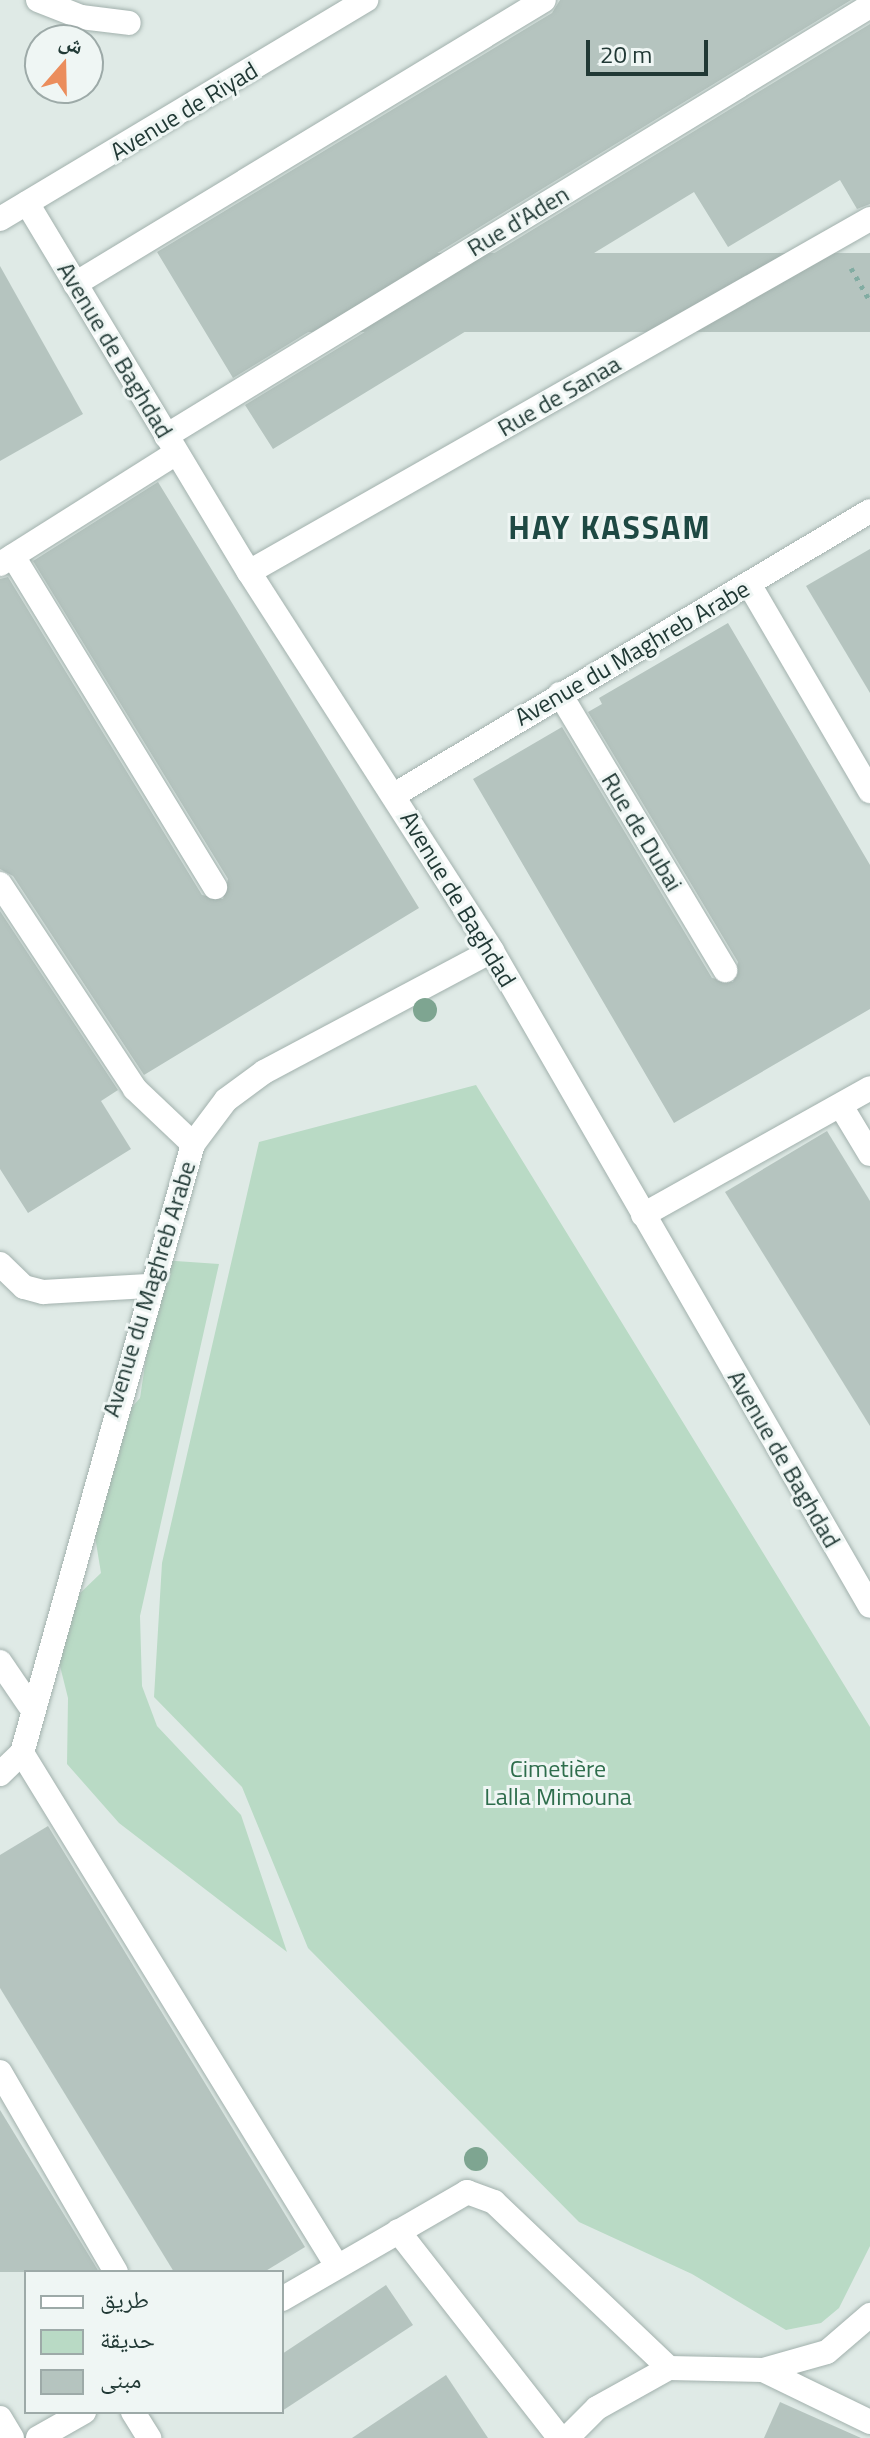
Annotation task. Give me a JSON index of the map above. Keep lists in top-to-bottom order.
{
  "streets": {
    "street": [
      "Avenue de Riyad",
      "Rue d'Aden",
      "Avenue de Baghdad",
      "Rue de Sanaa",
      "Avenue du Maghreb Arabe",
      "Rue de Dubai"
    ]
  },
  "crossings": [
    ["Avenue de Riyad", "Avenue de Baghdad"],
    ["Rue d'Aden", "Avenue de Baghdad"],
    ["Avenue de Baghdad", "Rue de Sanaa"],
    ["Avenue de Baghdad", "Avenue du Maghreb Arabe"],
    ["Avenue du Maghreb Arabe", "Rue de Dubai"]
  ],
  "districts": ["HAY KASSAM"],
  "parks": ["Cimetière Lalla Mimouna"],
  "legend": ["طريق", "حديقة", "مبنى"],
  "scale_bar": "20 m",
  "north": "top"
}
